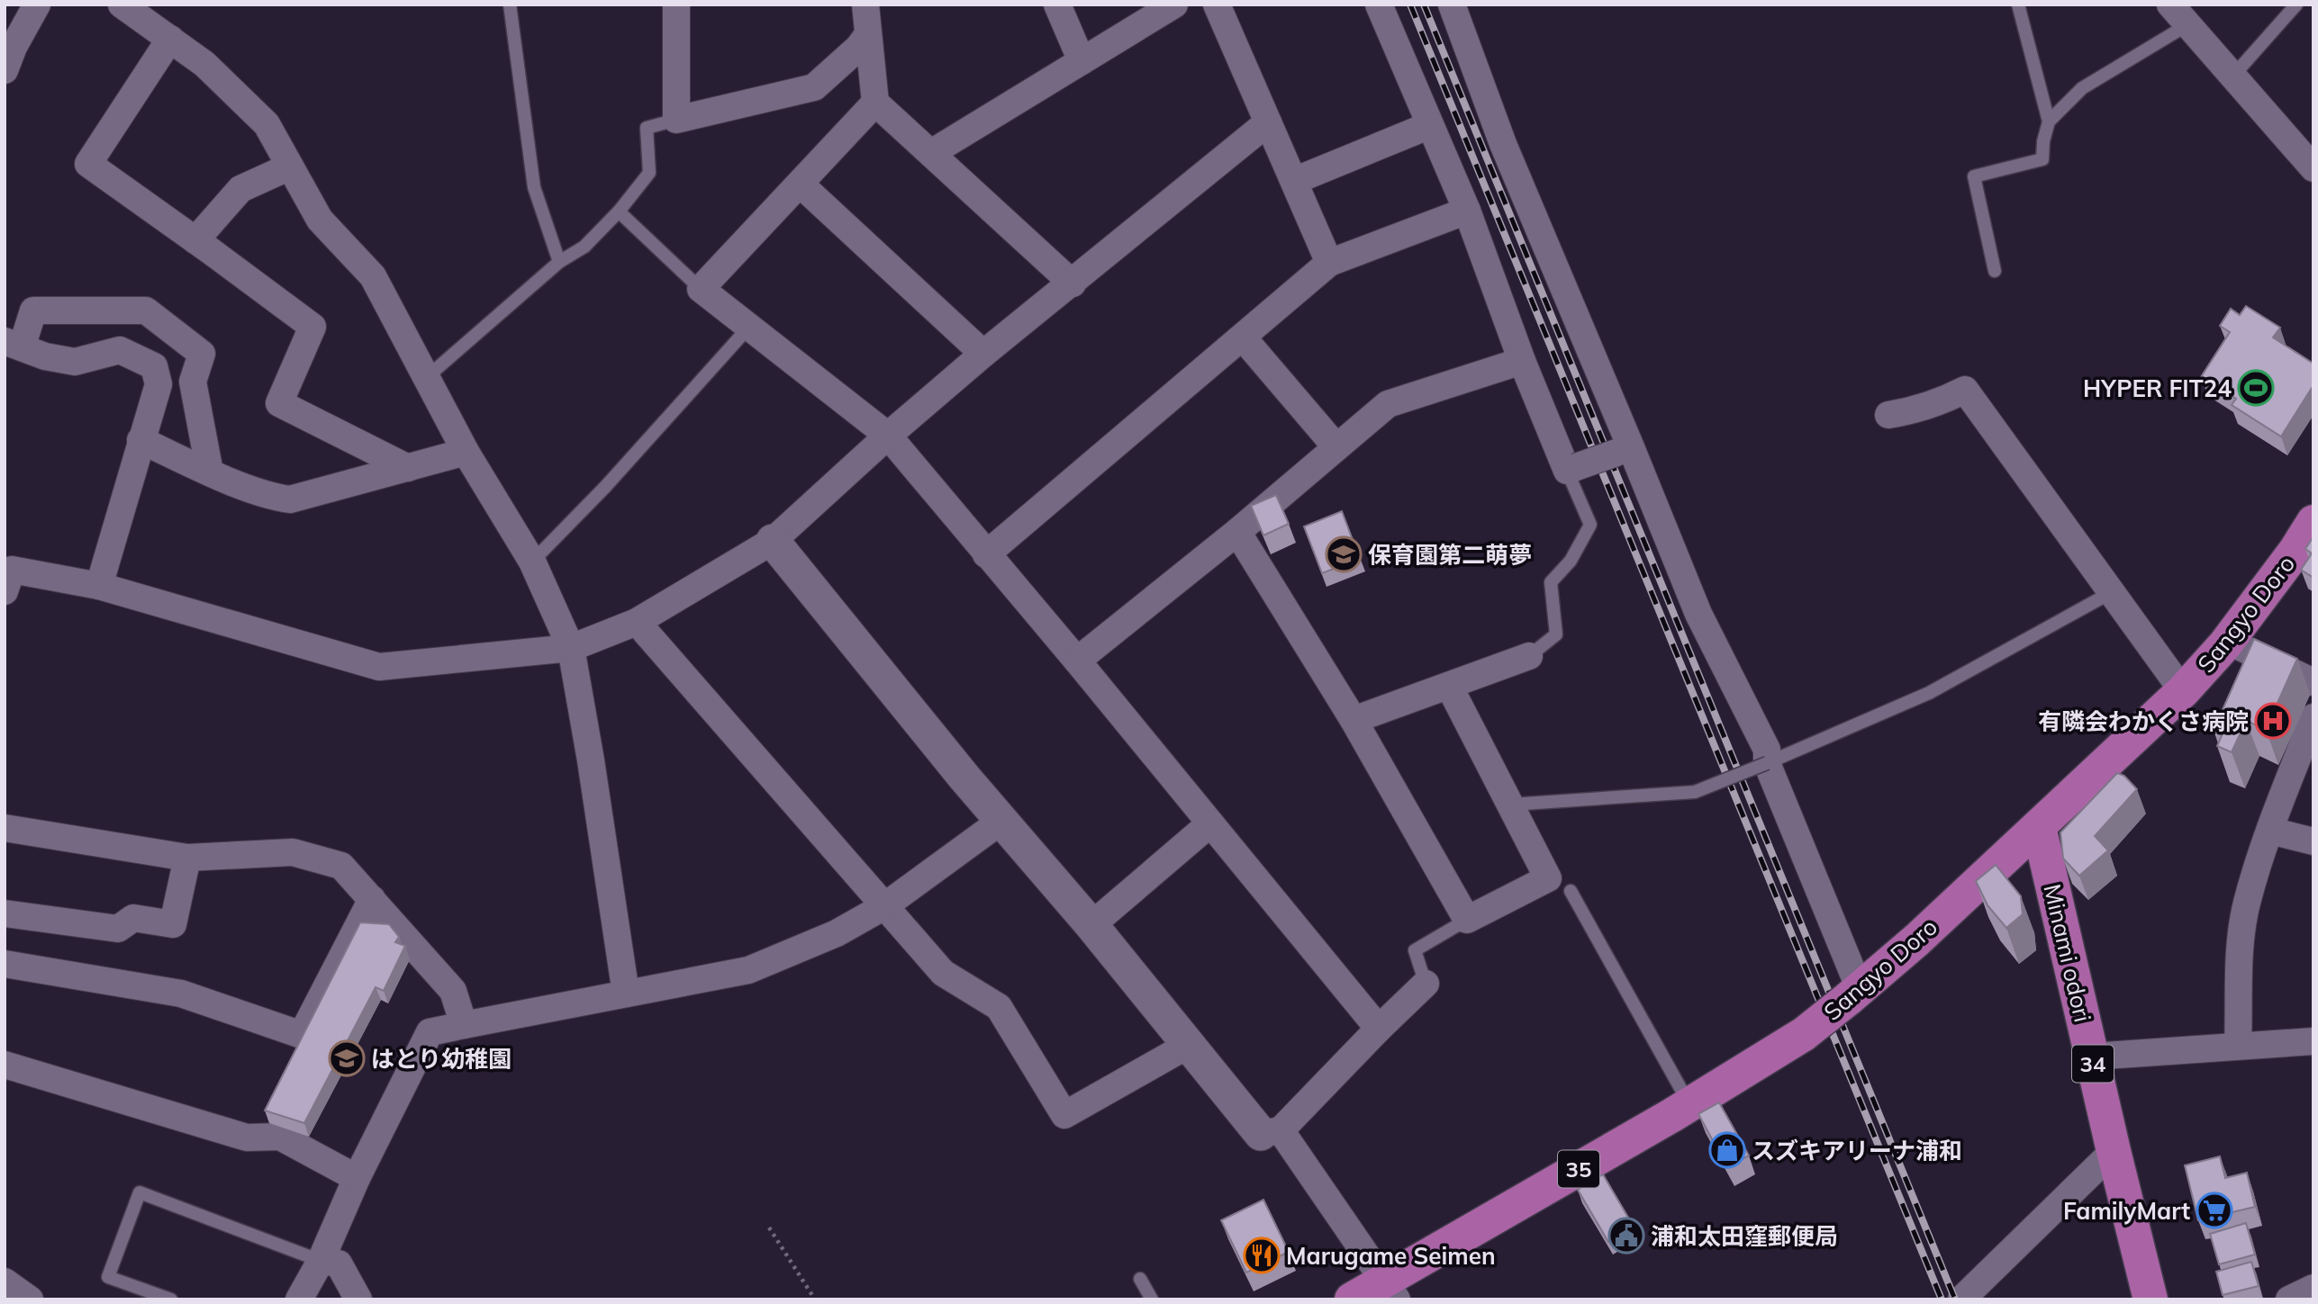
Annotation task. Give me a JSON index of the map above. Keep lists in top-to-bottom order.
{
  "streets": {
    "main road": [
      "Sangyo Doro",
      "Minami odori",
      "34",
      "35"
    ]
  },
  "crossings": [
    ["Sangyo Doro", "Minami odori"]
  ],
  "places": {
    "sports": ["HYPER FIT24"],
    "school or university": ["保育園第二萌夢", "はとり幼稚園"],
    "hospital": ["有隣会わかくさ病院"],
    "shop": ["スズキアリーナ浦和"],
    "supermarket": ["FamilyMart"],
    "public building": ["浦和太田窪郵便局"],
    "restaurant": ["Marugame Seimen"]
  }
}
